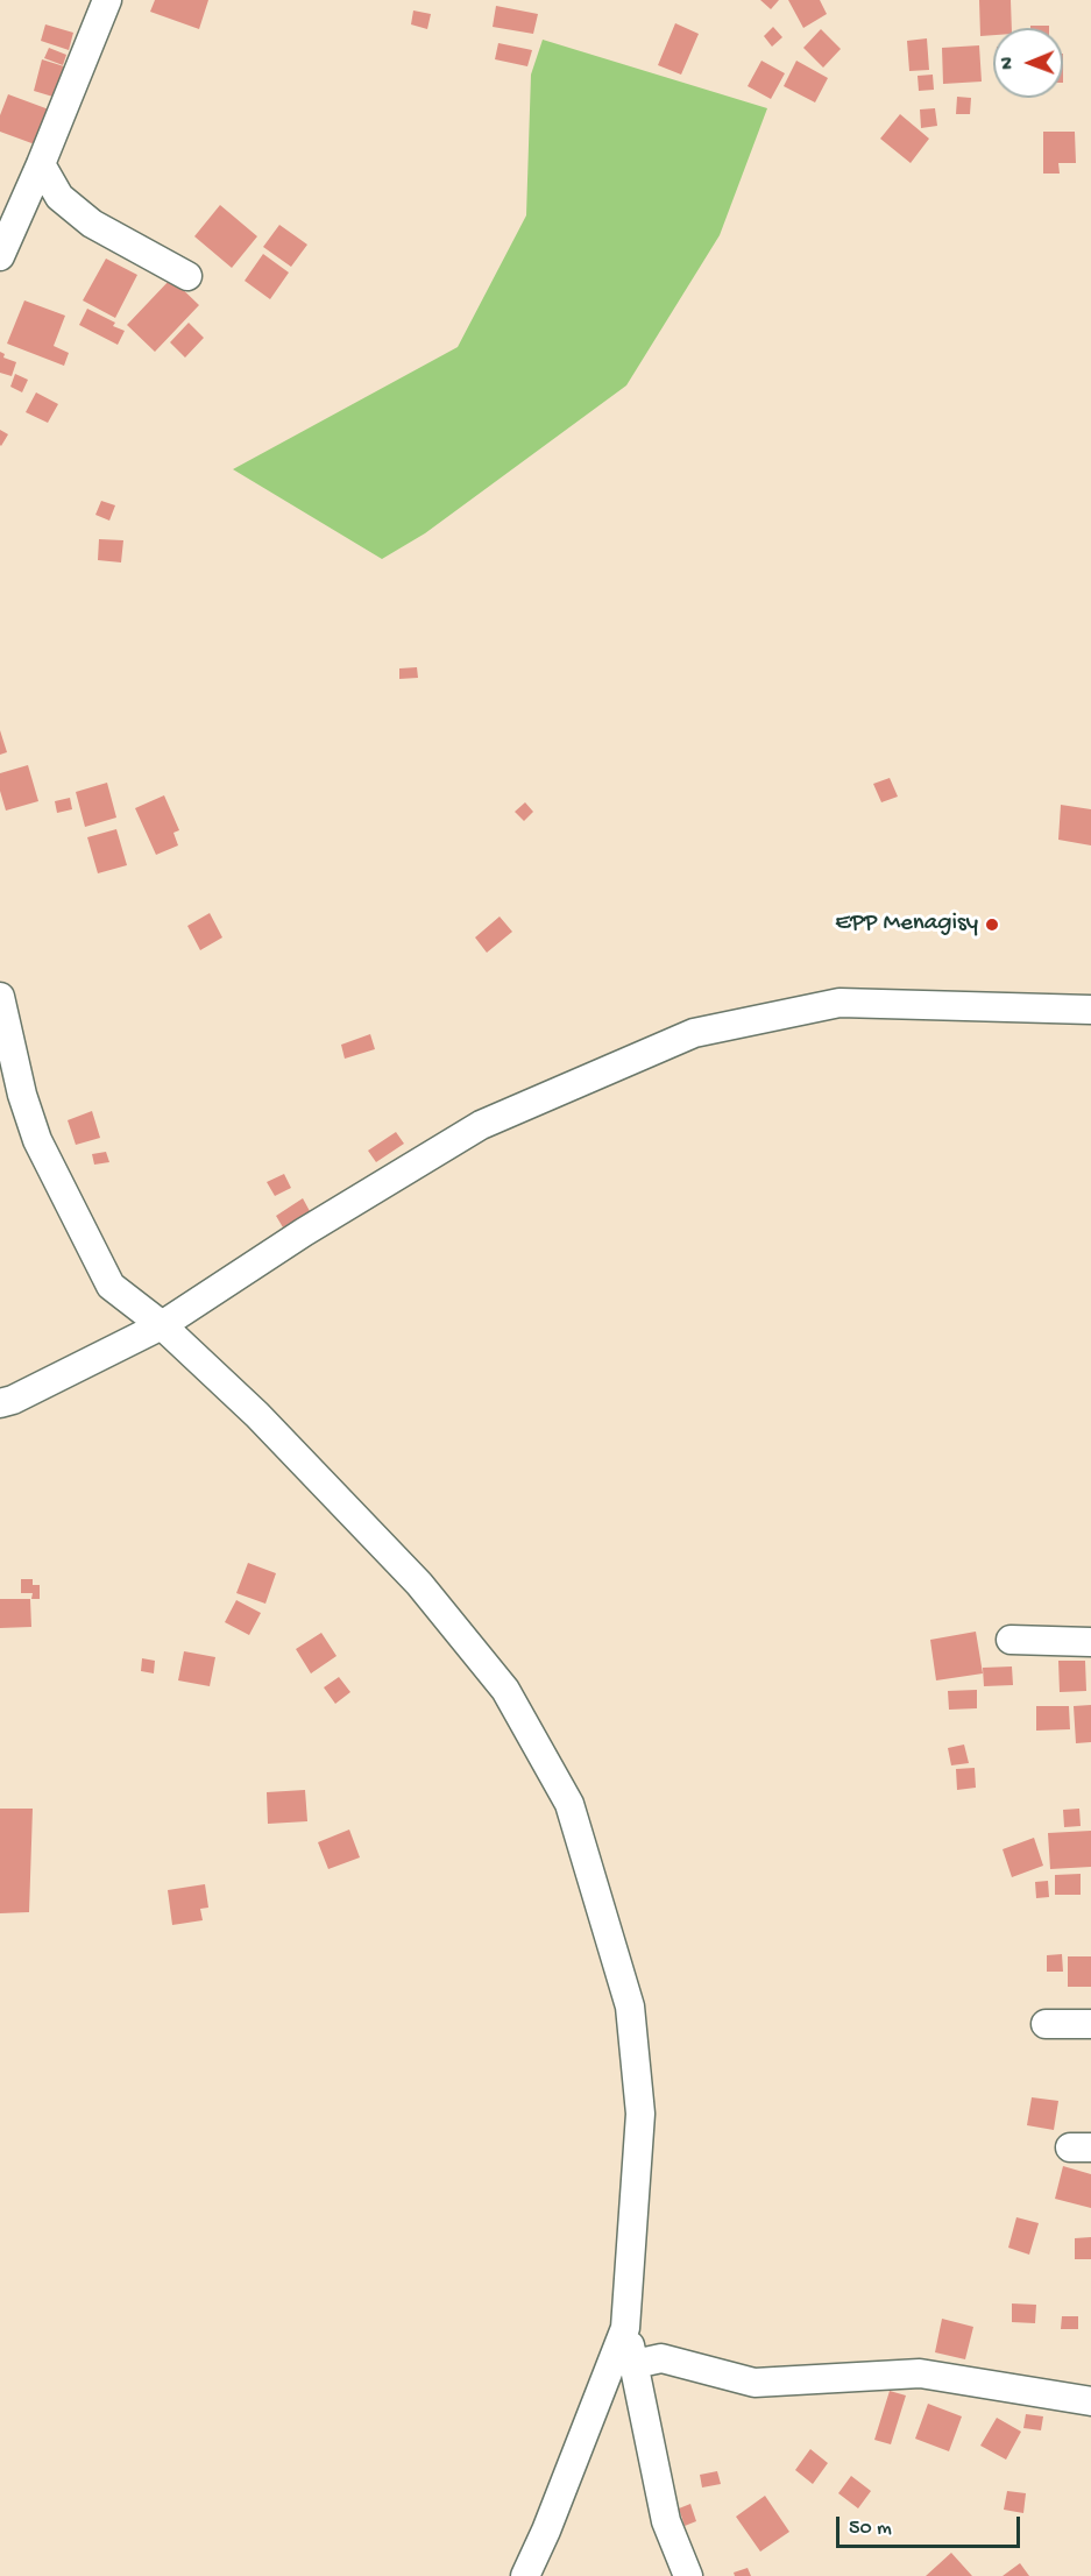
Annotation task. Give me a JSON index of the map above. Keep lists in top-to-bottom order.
{
  "places": ["EPP Menagisy"],
  "scale_bar": "50 m",
  "north": "left"
}
